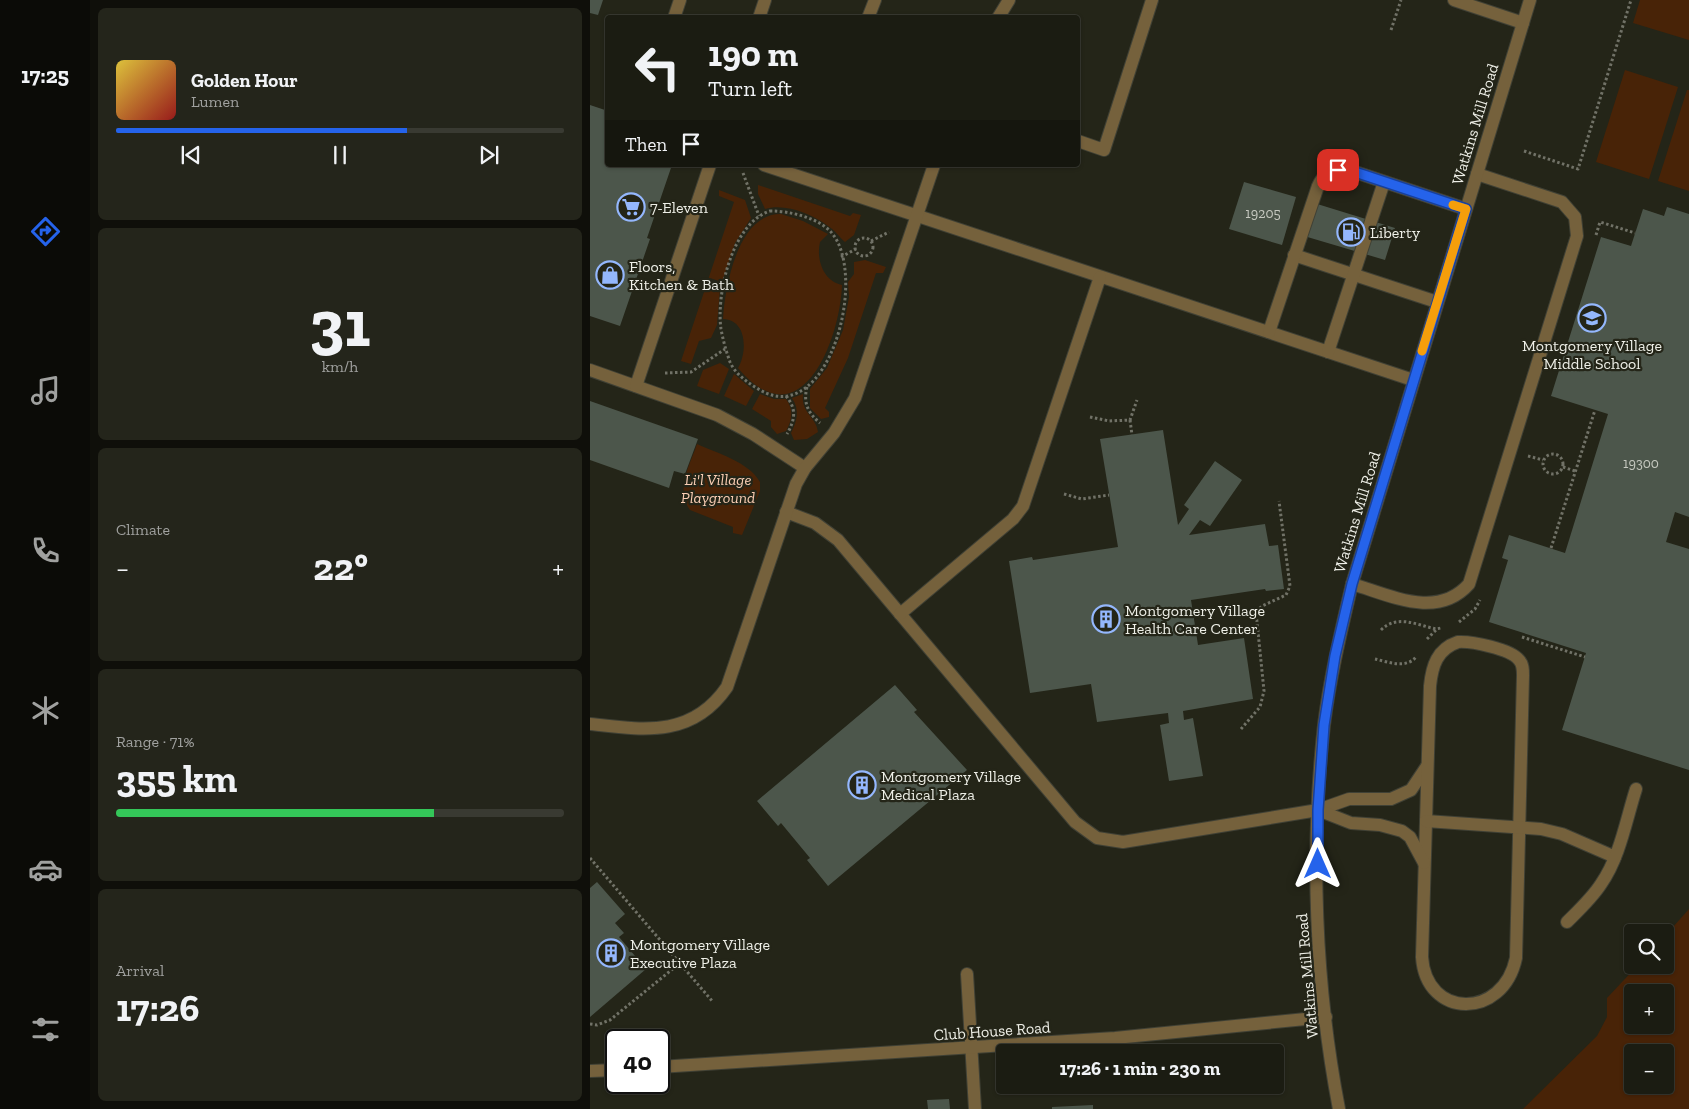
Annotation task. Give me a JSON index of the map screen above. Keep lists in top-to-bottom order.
{
  "streets": {
    "street": ["Watkins Mill Road", "Club House Road"]
  },
  "crossings": [
    ["Watkins Mill Road", "Club House Road"]
  ],
  "parks": ["Li'l Village Playground"],
  "places": {
    "supermarket": ["7-Eleven"],
    "fuel station": ["Liberty"],
    "shop": ["Floors, Kitchen & Bath"],
    "school or university": ["Montgomery Village Middle School"],
    "building": ["Montgomery Village Health Care Center", "Montgomery Village Medical Plaza", "Montgomery Village Executive Plaza"]
  },
  "house_numbers": ["19205", "19300"],
  "page": {
    "tabs": "17:25",
    "turn": ["190 m", "Turn left"],
    "song": ["Golden Hour", "Lumen"],
    "then": "Then",
    "tile": [
      ["31", "km/h"],
      "Climate",
      ["Range · 71%", "355 km"],
      ["Arrival", "17:26"]
    ],
    "heat": ["−", "22°", "+"],
    "map_buttons": ["+", "−"],
    "limit": "40",
    "trip": "17:26 · 1 min · 230 m"
  }
}
